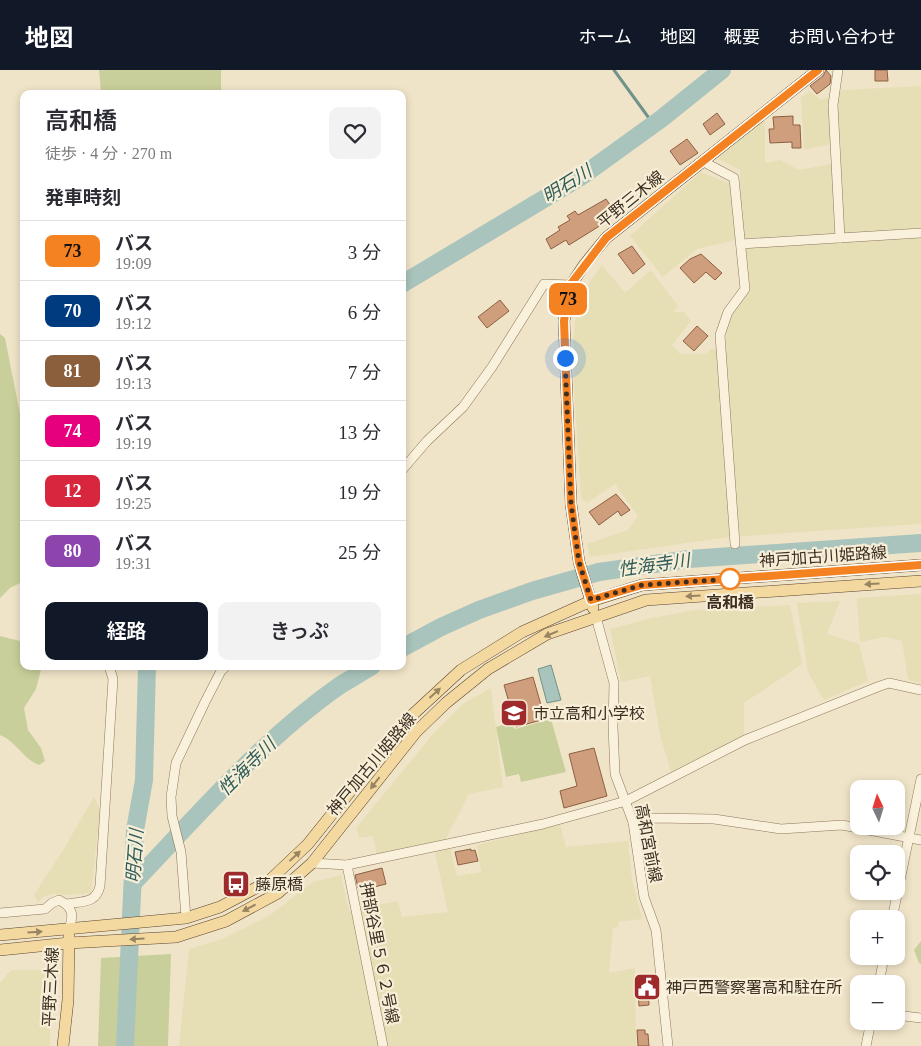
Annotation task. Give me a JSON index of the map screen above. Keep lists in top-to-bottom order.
{
  "streets": {
    "main road": ["平野三木線", "神戸加古川姫路線"],
    "street": ["高和宮前線", "押部谷里５６２号線"]
  },
  "crossings": [
    ["平野三木線", "神戸加古川姫路線"],
    ["平野三木線", "高和宮前線"],
    ["神戸加古川姫路線", "高和宮前線"]
  ],
  "water": ["明石川", "性海寺川"],
  "places": {
    "other": ["高和橋"],
    "school or university": ["市立高和小学校"],
    "bus stop": ["藤原橋"],
    "public building": ["神戸西警察署高和駐在所"]
  },
  "lines": ["bus line 73"],
  "north": "top",
  "page": {
    "header": "地図",
    "nav": [
      "ホーム",
      "地図",
      "概要",
      "お問い合わせ"
    ],
    "on_map": "73",
    "heading": [
      ["高和橋", "徒歩 · 4 分 · 270 m"],
      "発車時刻"
    ],
    "list": [
      {
        "mark": "73",
        "name": "バス",
        "note": "19:09",
        "value": "3 分"
      },
      {
        "mark": "70",
        "name": "バス",
        "note": "19:12",
        "value": "6 分"
      },
      {
        "mark": "81",
        "name": "バス",
        "note": "19:13",
        "value": "7 分"
      },
      {
        "mark": "74",
        "name": "バス",
        "note": "19:19",
        "value": "13 分"
      },
      {
        "mark": "12",
        "name": "バス",
        "note": "19:25",
        "value": "19 分"
      },
      {
        "mark": "80",
        "name": "バス",
        "note": "19:31",
        "value": "25 分"
      }
    ],
    "buttons": ["経路", "きっぷ"],
    "map_buttons": ["+", "−"]
  }
}
